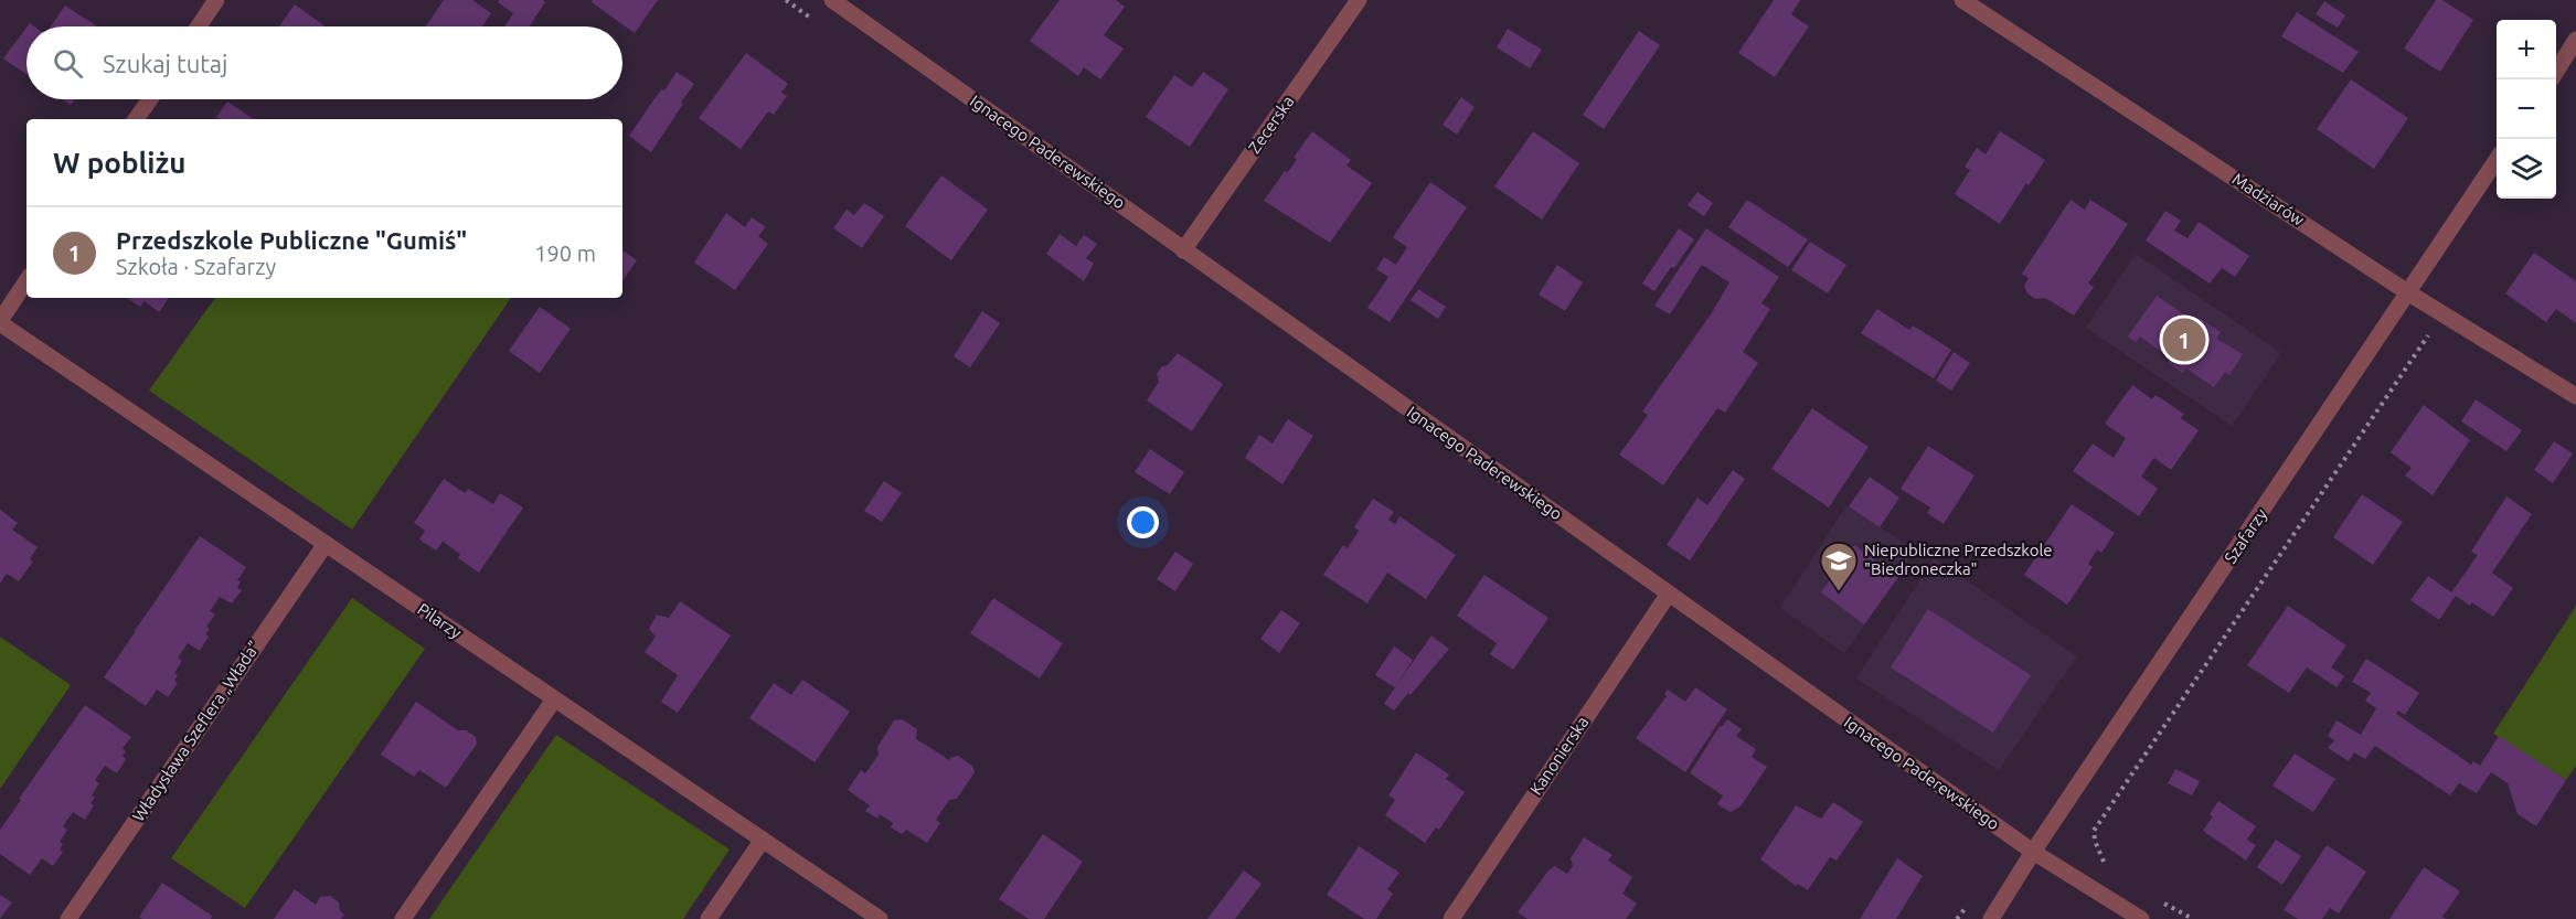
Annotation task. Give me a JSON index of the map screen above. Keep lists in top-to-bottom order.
{
  "streets": {
    "street": [
      "Zecerska",
      "Ignacego Paderewskiego",
      "Madziarów",
      "Szafarzy",
      "Pilarzy",
      "Władysława Szeflera „Włada”",
      "Kanonierska"
    ]
  },
  "crossings": [
    ["Zecerska", "Ignacego Paderewskiego"],
    ["Ignacego Paderewskiego", "Szafarzy"],
    ["Ignacego Paderewskiego", "Kanonierska"],
    ["Madziarów", "Szafarzy"],
    ["Pilarzy", "Władysława Szeflera „Włada”"]
  ],
  "places": {
    "school or university": ["Niepubliczne Przedszkole \"Biedroneczka\""]
  },
  "page": {
    "map_buttons": ["+", "−"],
    "search": "Szukaj tutaj",
    "heading": "W pobliżu",
    "list": [
      {
        "mark": "1",
        "name": "Przedszkole Publiczne \"Gumiś\"",
        "note": "Szkoła · Szafarzy",
        "value": "190 m"
      }
    ],
    "pins": "1"
  }
}
